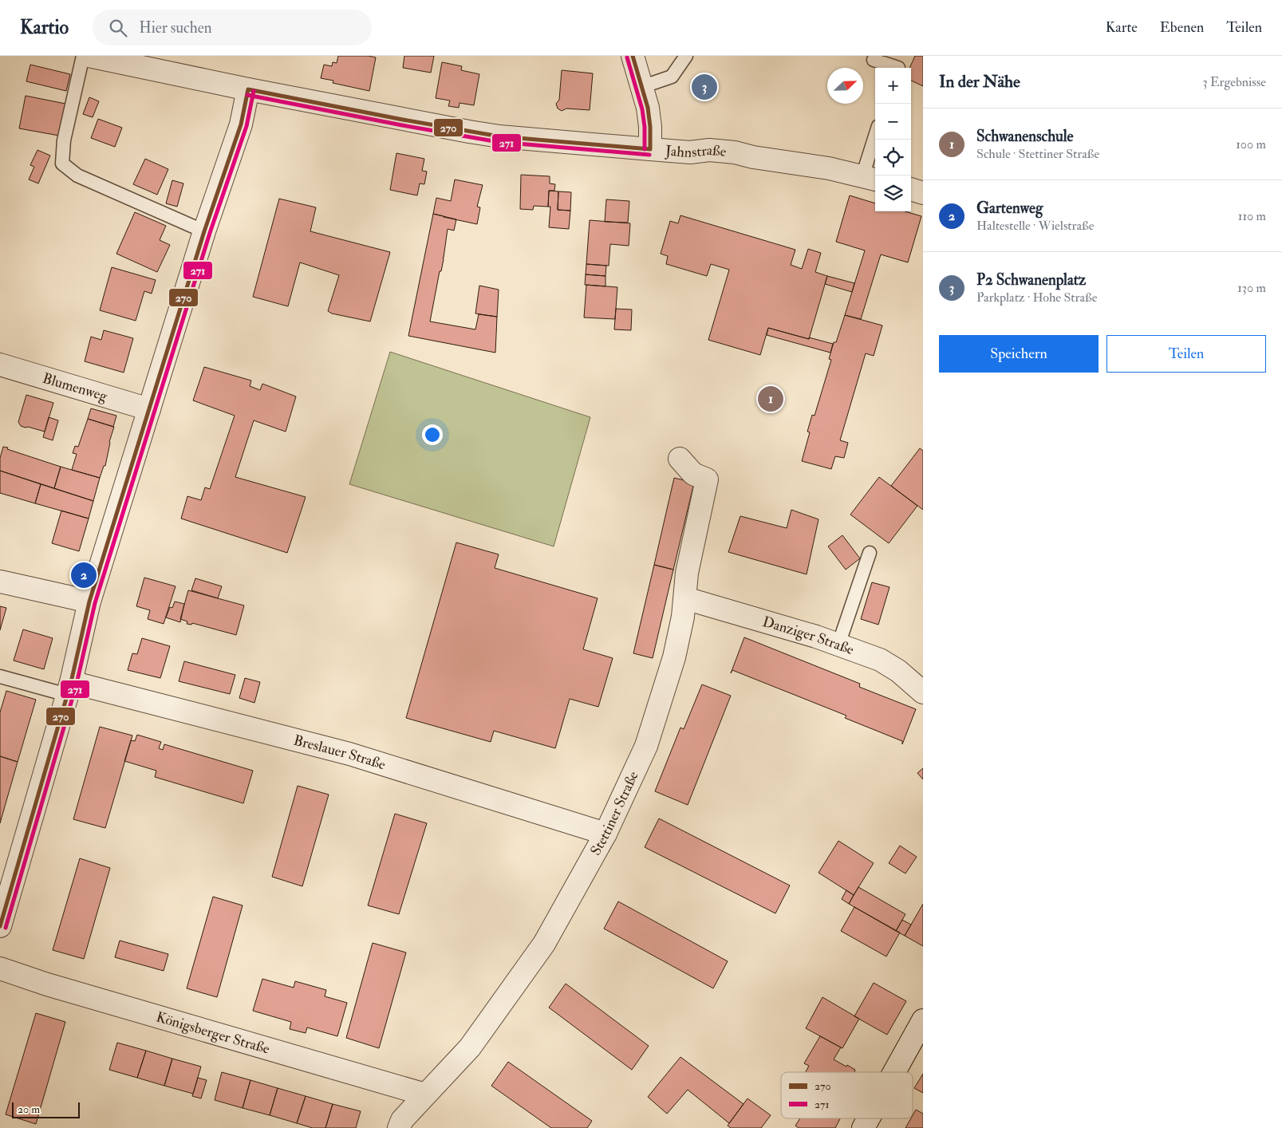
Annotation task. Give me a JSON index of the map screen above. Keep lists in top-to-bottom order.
{
  "streets": {
    "street": [
      "Jahnstraße",
      "Blumenweg",
      "Danziger Straße",
      "Breslauer Straße",
      "Stettiner Straße",
      "Königsberger Straße"
    ]
  },
  "crossings": [
    ["Danziger Straße", "Stettiner Straße"],
    ["Breslauer Straße", "Stettiner Straße"],
    ["Stettiner Straße", "Königsberger Straße"]
  ],
  "lines": ["transit line 270", "transit line 271"],
  "legend": ["270", "271"],
  "scale_bar": "20 m",
  "north": "top right",
  "page": {
    "header": "Kartio",
    "search": "Hier suchen",
    "nav": ["Karte", "Ebenen", "Teilen"],
    "heading": ["In der Nähe", "3 Ergebnisse"],
    "map_buttons": ["+", "−"],
    "pins": ["3", "1", "2"],
    "list": [
      {
        "mark": "1",
        "name": "Schwanenschule",
        "note": "Schule · Stettiner Straße",
        "value": "100 m"
      },
      {
        "mark": "2",
        "name": "Gartenweg",
        "note": "Haltestelle · Wielstraße",
        "value": "110 m"
      },
      {
        "mark": "3",
        "name": "P2 Schwanenplatz",
        "note": "Parkplatz · Hohe Straße",
        "value": "130 m"
      }
    ],
    "buttons": ["Speichern", "Teilen"],
    "scale": "20 m"
  }
}
